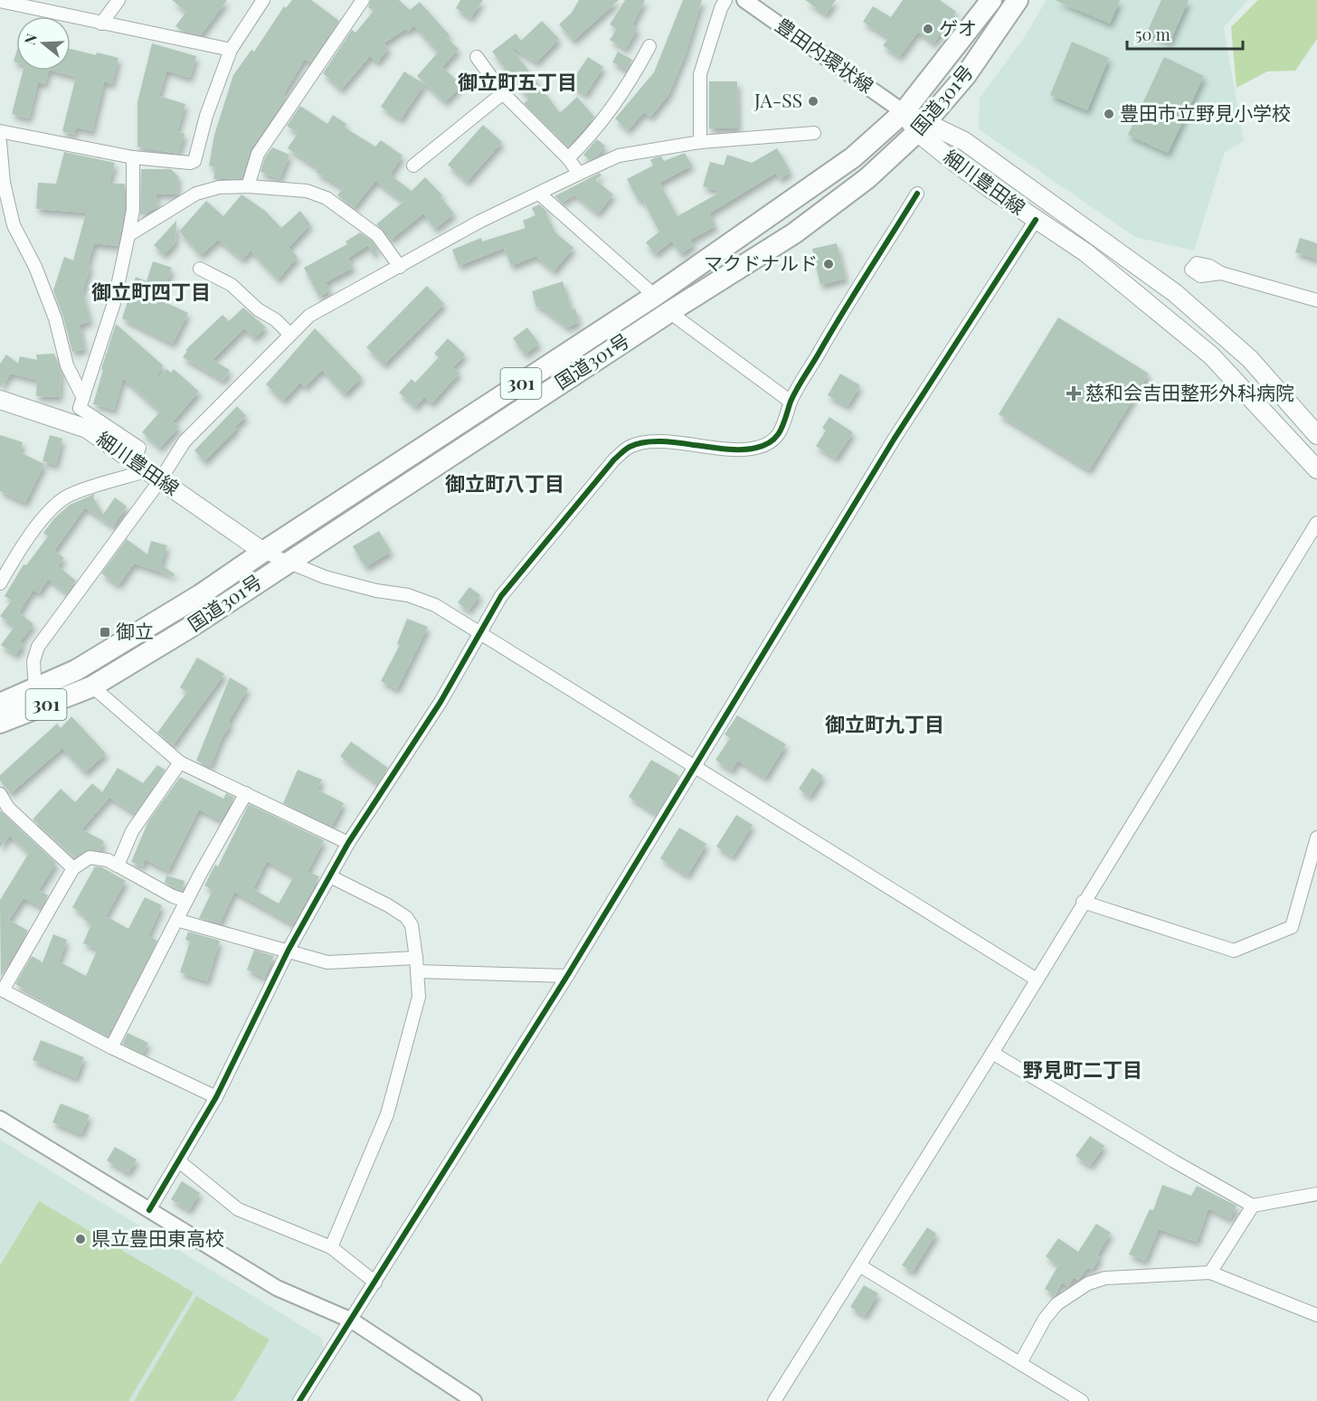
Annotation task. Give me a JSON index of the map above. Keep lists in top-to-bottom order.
{
  "streets": {
    "highway": ["国道301号", "301"],
    "main road": ["細川豊田線"],
    "street": ["豊田内環状線"]
  },
  "crossings": [
    ["豊田内環状線", "国道301号"],
    ["豊田内環状線", "細川豊田線"],
    ["国道301号", "細川豊田線"]
  ],
  "districts": [
    "御立町五丁目",
    "御立町四丁目",
    "御立町八丁目",
    "御立町九丁目",
    "野見町二丁目"
  ],
  "places": {
    "other": [
      "ゲオ",
      "JA-SS",
      "豊田市立野見小学校",
      "マクドナルド",
      "県立豊田東高校"
    ],
    "health": ["慈和会吉田整形外科病院"],
    "transit": ["御立"]
  },
  "scale_bar": "50 m",
  "north": "left"
}
